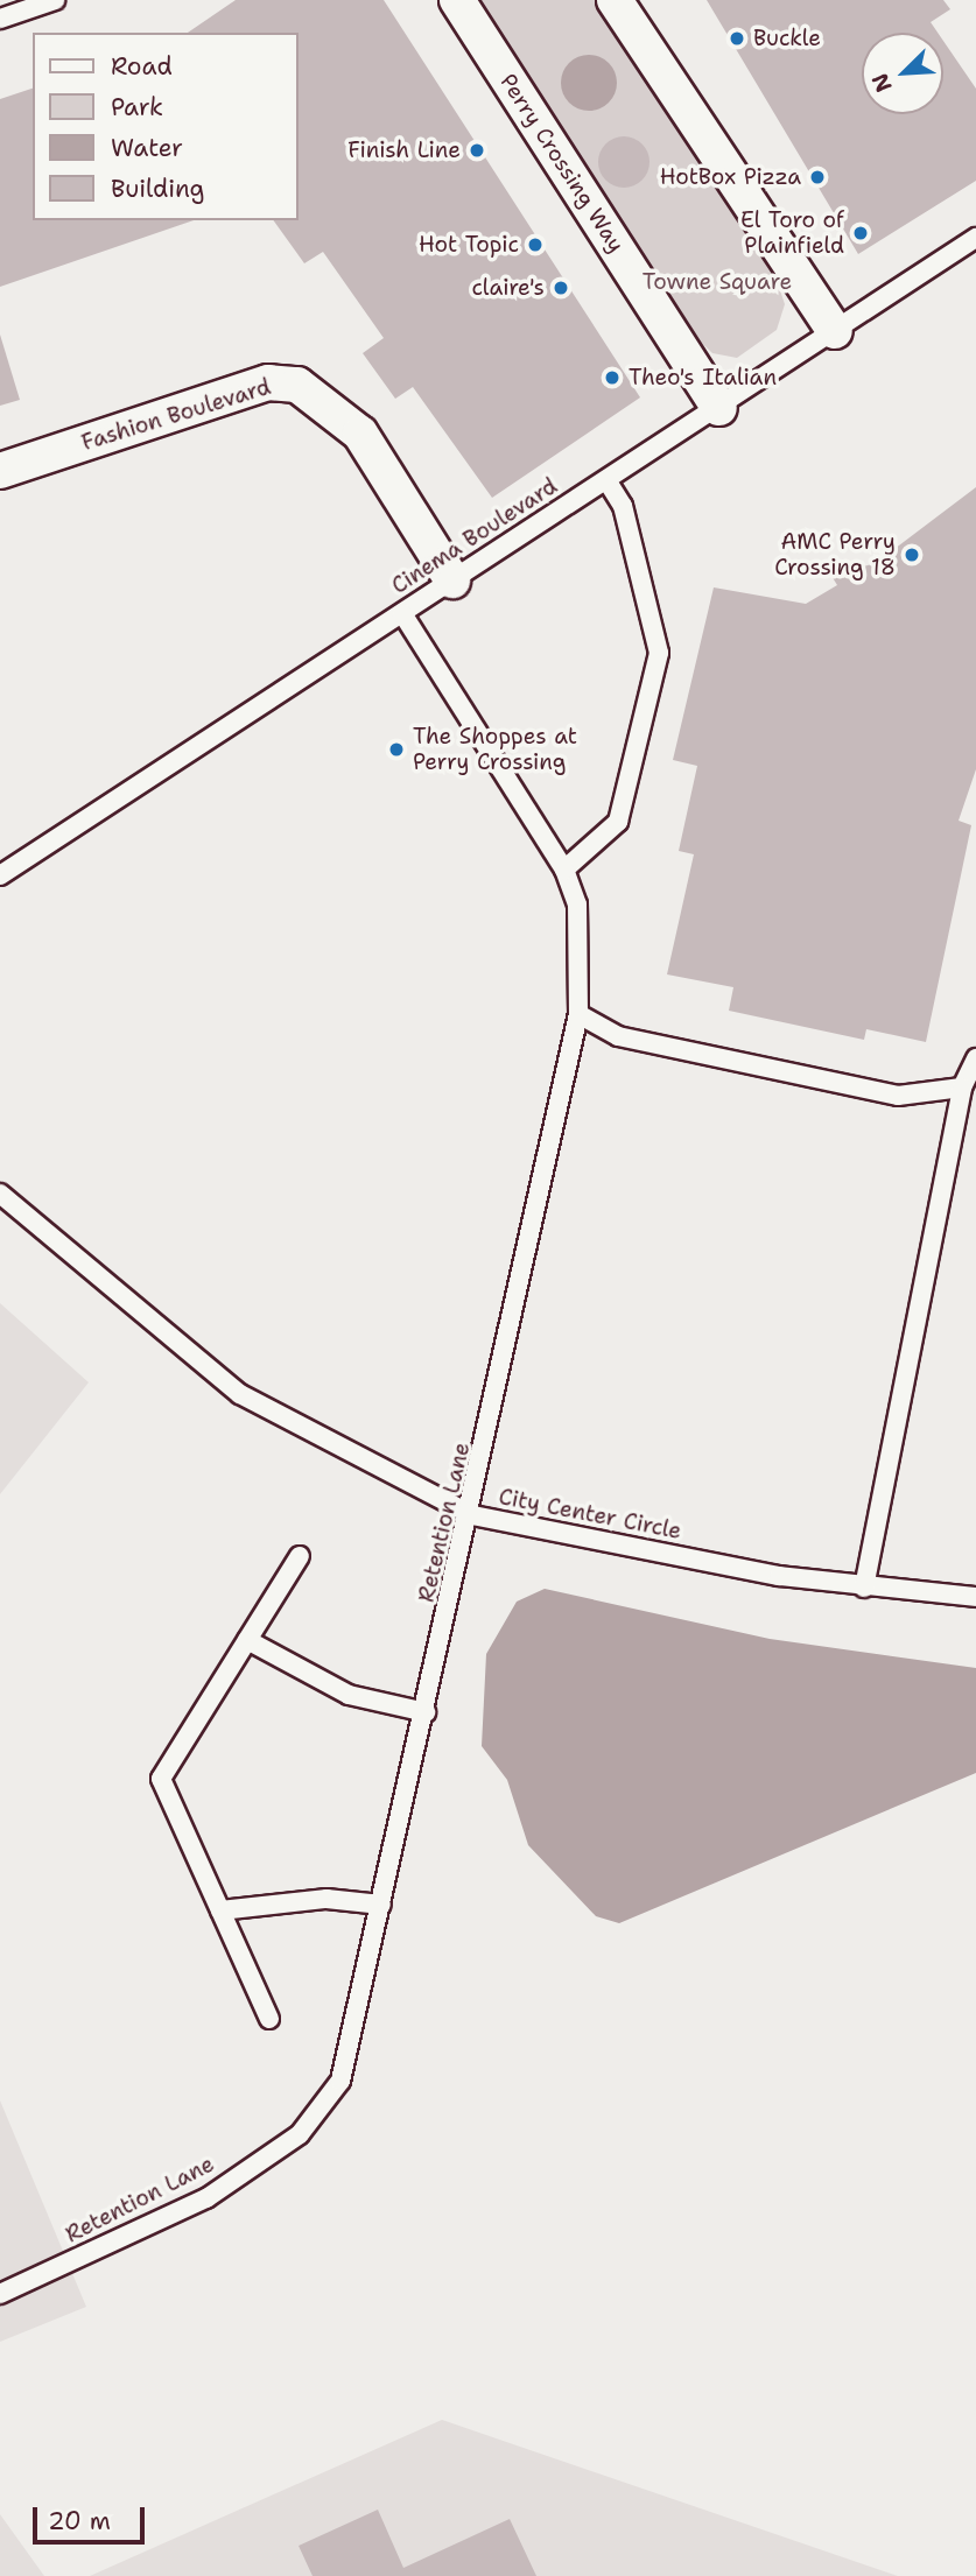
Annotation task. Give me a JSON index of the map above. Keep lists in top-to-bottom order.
{
  "streets": {
    "street": ["Perry Crossing Way", "Fashion Boulevard"],
    "lane": ["Cinema Boulevard", "City Center Circle", "Retention Lane"]
  },
  "crossings": [
    ["Perry Crossing Way", "Cinema Boulevard"],
    ["Fashion Boulevard", "Cinema Boulevard"],
    ["Cinema Boulevard", "Retention Lane"],
    ["City Center Circle", "Retention Lane"]
  ],
  "parks": ["Towne Square"],
  "places": [
    "Buckle",
    "Finish Line",
    "HotBox Pizza",
    "El Toro of Plainfield",
    "Hot Topic",
    "claire's",
    "Theo's Italian",
    "AMC Perry Crossing 18",
    "The Shoppes at Perry Crossing"
  ],
  "legend": [
    "Road",
    "Park",
    "Water",
    "Building"
  ],
  "scale_bar": "20 m",
  "north": "bottom left"
}
